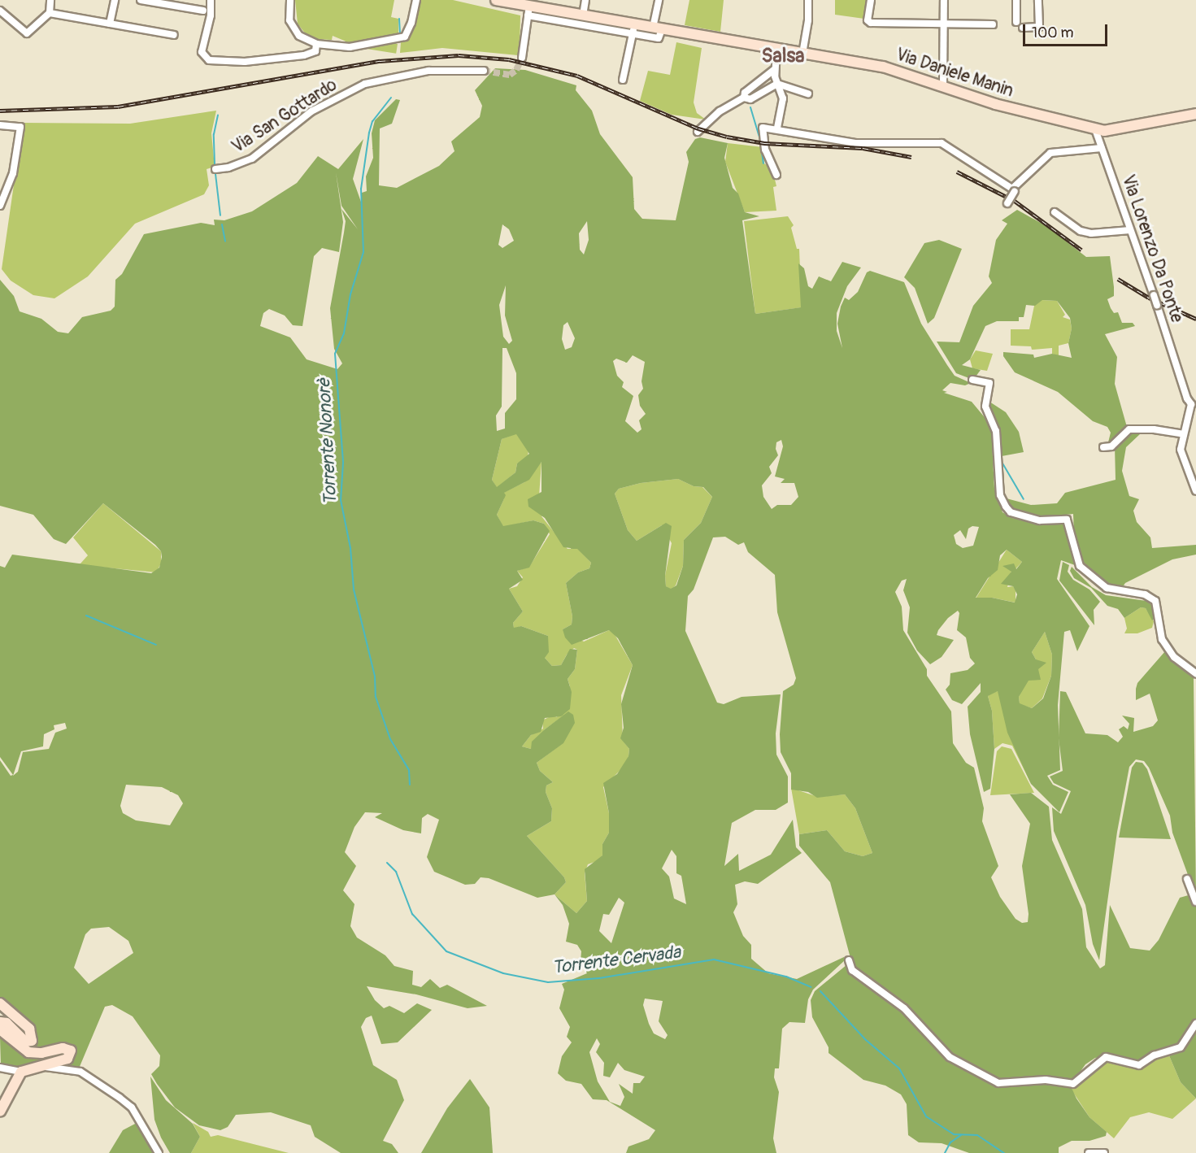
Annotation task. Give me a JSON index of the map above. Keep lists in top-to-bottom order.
{
  "streets": {
    "street": ["Via Daniele Manin", "Via San Gottardo", "Via Lorenzo Da Ponte"]
  },
  "crossings": [
    ["Via Daniele Manin", "Via Lorenzo Da Ponte"]
  ],
  "districts": ["Salsa"],
  "water": ["Torrente Nonorè", "Torrente Cervada"],
  "scale_bar": "100 m"
}
